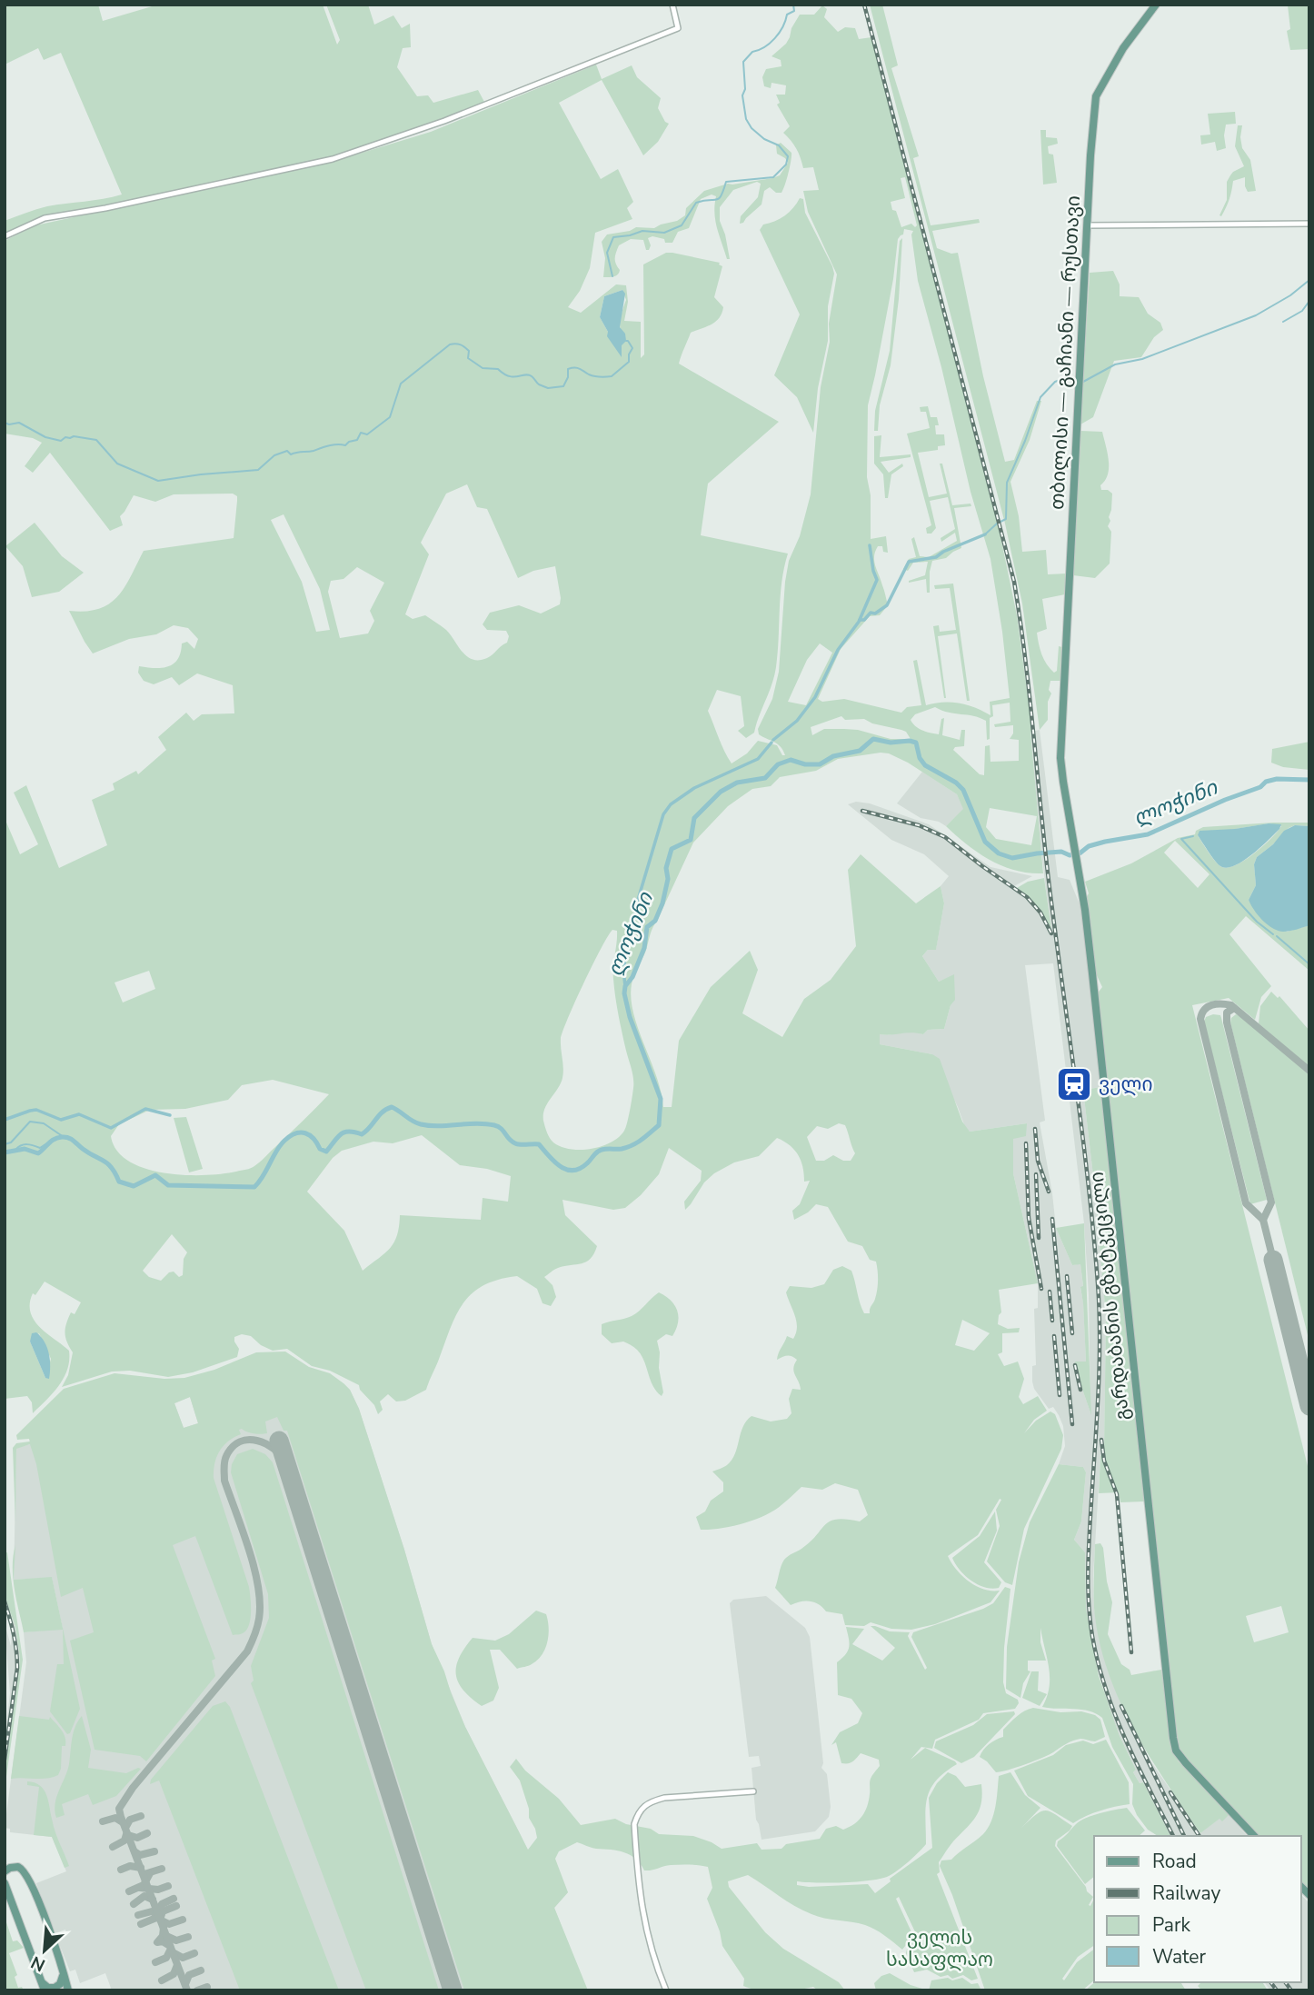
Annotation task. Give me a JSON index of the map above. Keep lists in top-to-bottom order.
{
  "streets": {
    "main road": ["თბილისი — გაჩიანი — რუსთავი", "გარდაბანის გზატკეცილი"]
  },
  "crossings": [
    ["თბილისი — გაჩიანი — რუსთავი", "გარდაბანის გზატკეცილი"]
  ],
  "water": ["ლოჭინი"],
  "parks": ["ველის სასაფლაო"],
  "places": {
    "station": ["ველი"]
  },
  "legend": [
    "Road",
    "Railway",
    "Park",
    "Water"
  ],
  "north": "bottom left"
}
